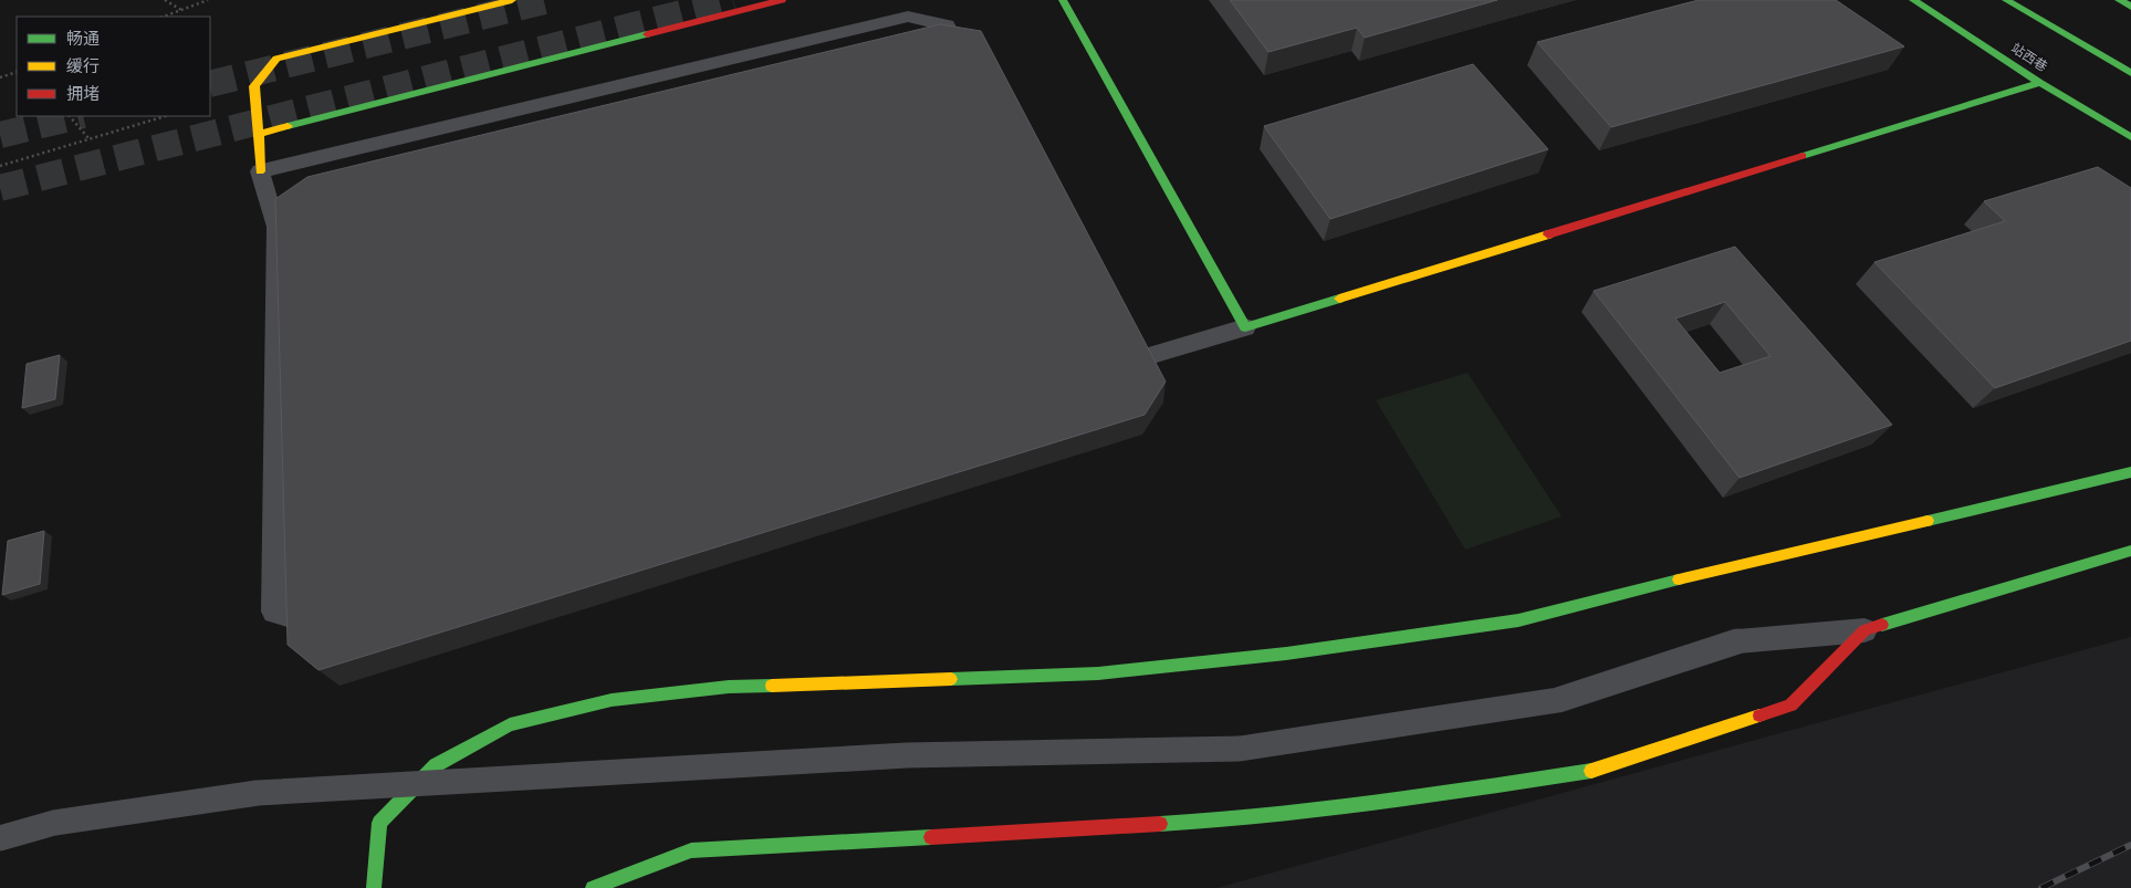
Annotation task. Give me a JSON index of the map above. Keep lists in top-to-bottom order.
{
  "streets": {
    "street": ["站西巷"]
  },
  "legend": ["畅通", "缓行", "拥堵"]
}
